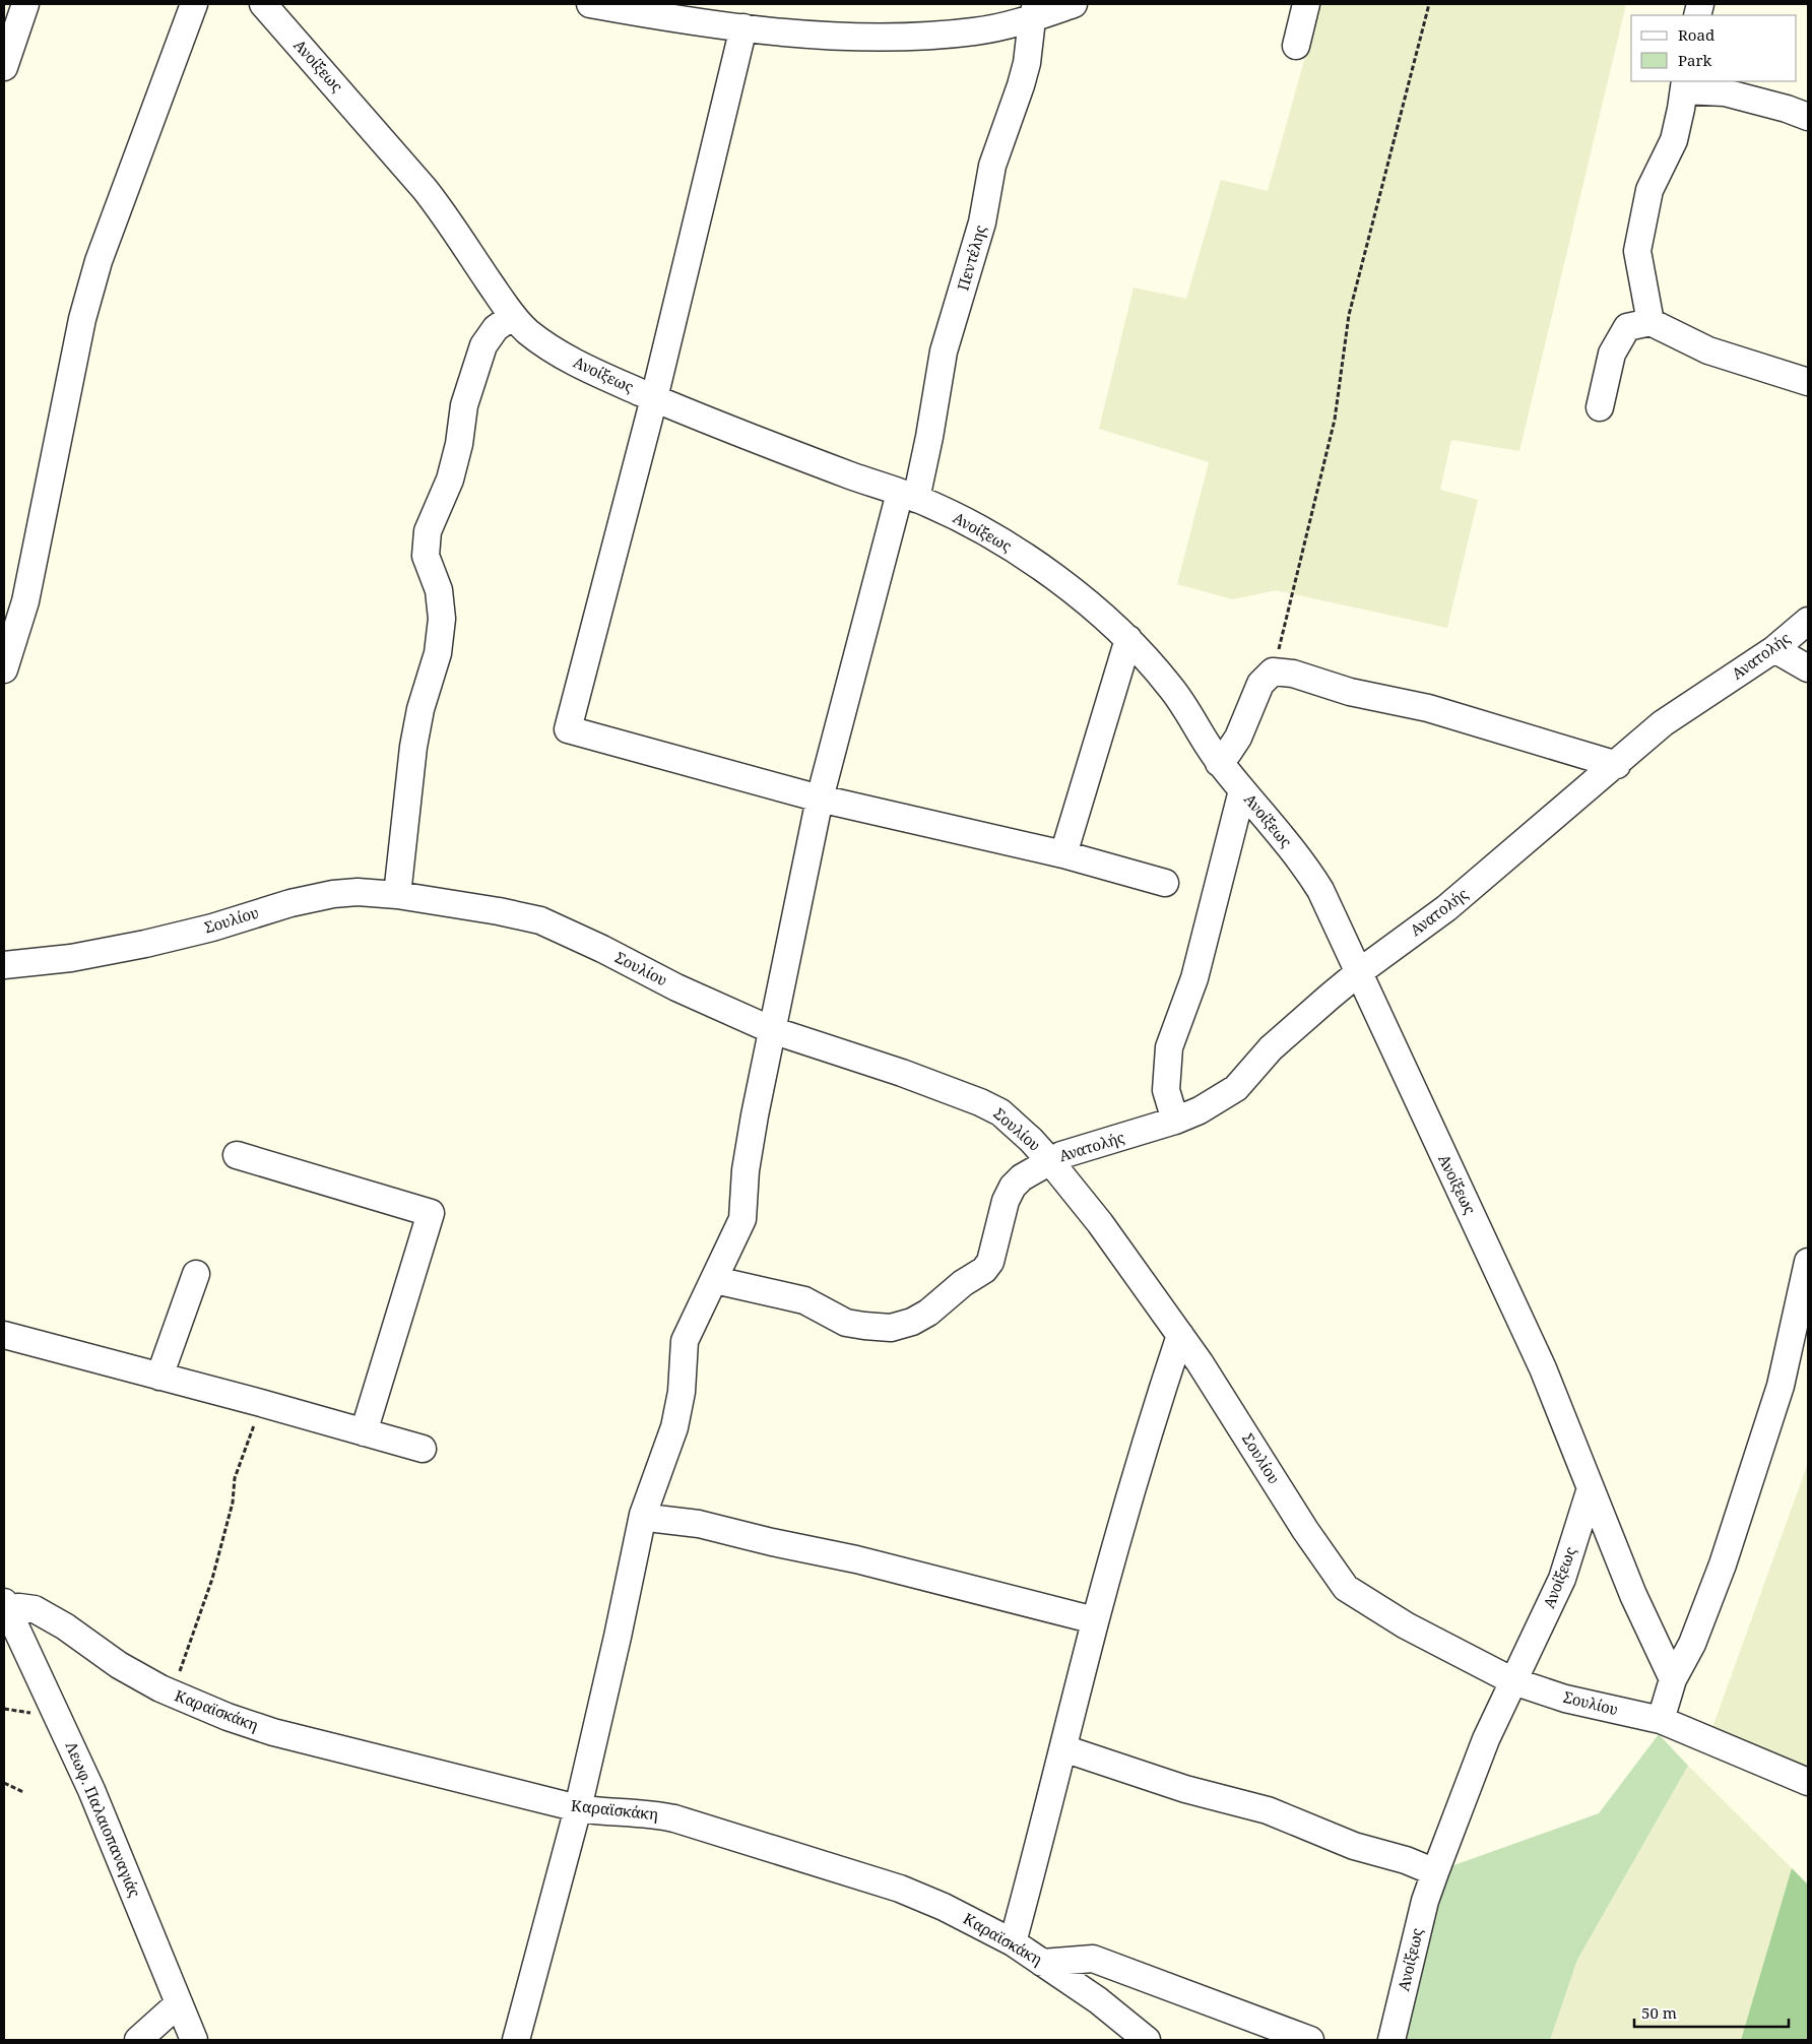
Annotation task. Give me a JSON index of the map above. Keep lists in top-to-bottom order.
{
  "streets": {
    "street": [
      "Ανοίξεως",
      "Πεντέλης",
      "Ανατολής",
      "Σουλίου",
      "Καραϊσκάκη",
      "Λεωφ. Παλαιοπαναγιάς"
    ]
  },
  "crossings": [
    ["Ανοίξεως", "Πεντέλης"],
    ["Ανοίξεως", "Ανατολής"],
    ["Ανοίξεως", "Σουλίου"],
    ["Πεντέλης", "Ανατολής"],
    ["Πεντέλης", "Σουλίου"],
    ["Πεντέλης", "Καραϊσκάκη"],
    ["Ανατολής", "Σουλίου"],
    ["Καραϊσκάκη", "Λεωφ. Παλαιοπαναγιάς"]
  ],
  "legend": ["Road", "Park"],
  "scale_bar": "50 m"
}
